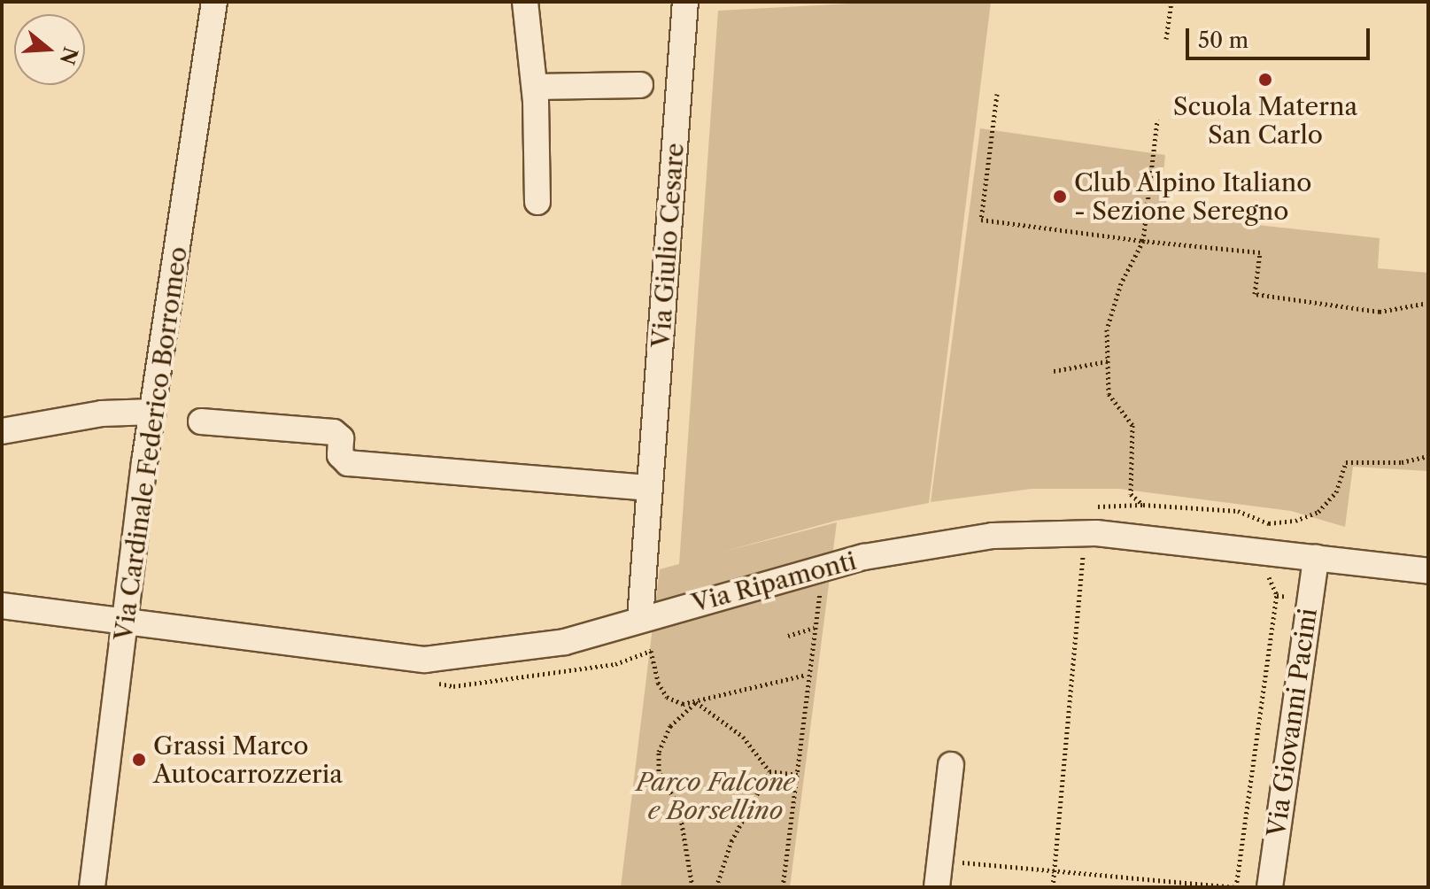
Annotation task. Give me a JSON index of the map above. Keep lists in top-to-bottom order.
{
  "streets": {
    "street": [
      "Via Giulio Cesare",
      "Via Cardinale Federico Borromeo",
      "Via Ripamonti",
      "Via Giovanni Pacini"
    ]
  },
  "crossings": [
    ["Via Giulio Cesare", "Via Ripamonti"],
    ["Via Cardinale Federico Borromeo", "Via Ripamonti"],
    ["Via Ripamonti", "Via Giovanni Pacini"]
  ],
  "parks": ["Parco Falcone e Borsellino"],
  "places": ["Scuola Materna San Carlo", "Club Alpino Italiano - Sezione Seregno", "Grassi Marco Autocarrozzeria"],
  "scale_bar": "50 m",
  "north": "right"
}
